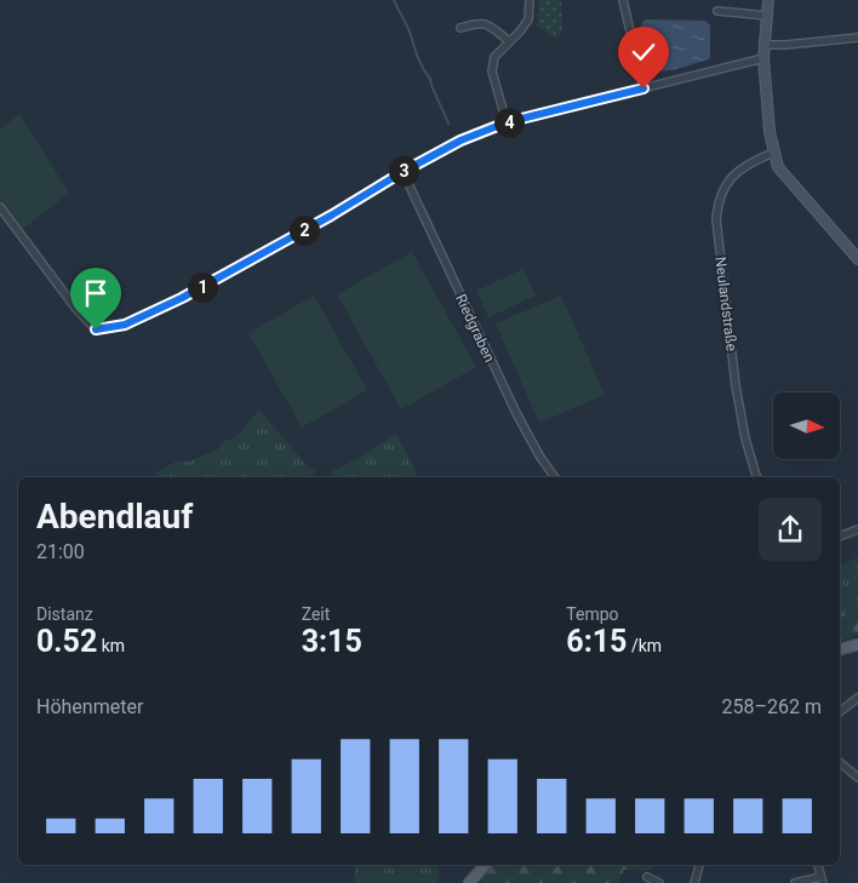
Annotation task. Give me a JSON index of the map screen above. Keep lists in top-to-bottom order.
{
  "streets": {
    "street": ["Neulandstraße", "Riedgraben"]
  },
  "north": "right",
  "page": {
    "pins": [
      "4",
      "3",
      "2",
      "1"
    ],
    "heading": ["Abendlauf", "21:00"],
    "stats": [
      ["Distanz", "0.52 km"],
      ["Zeit", "3:15"],
      ["Tempo", "6:15 /km"]
    ],
    "chart": ["Höhenmeter", "258–262 m"]
  }
}
